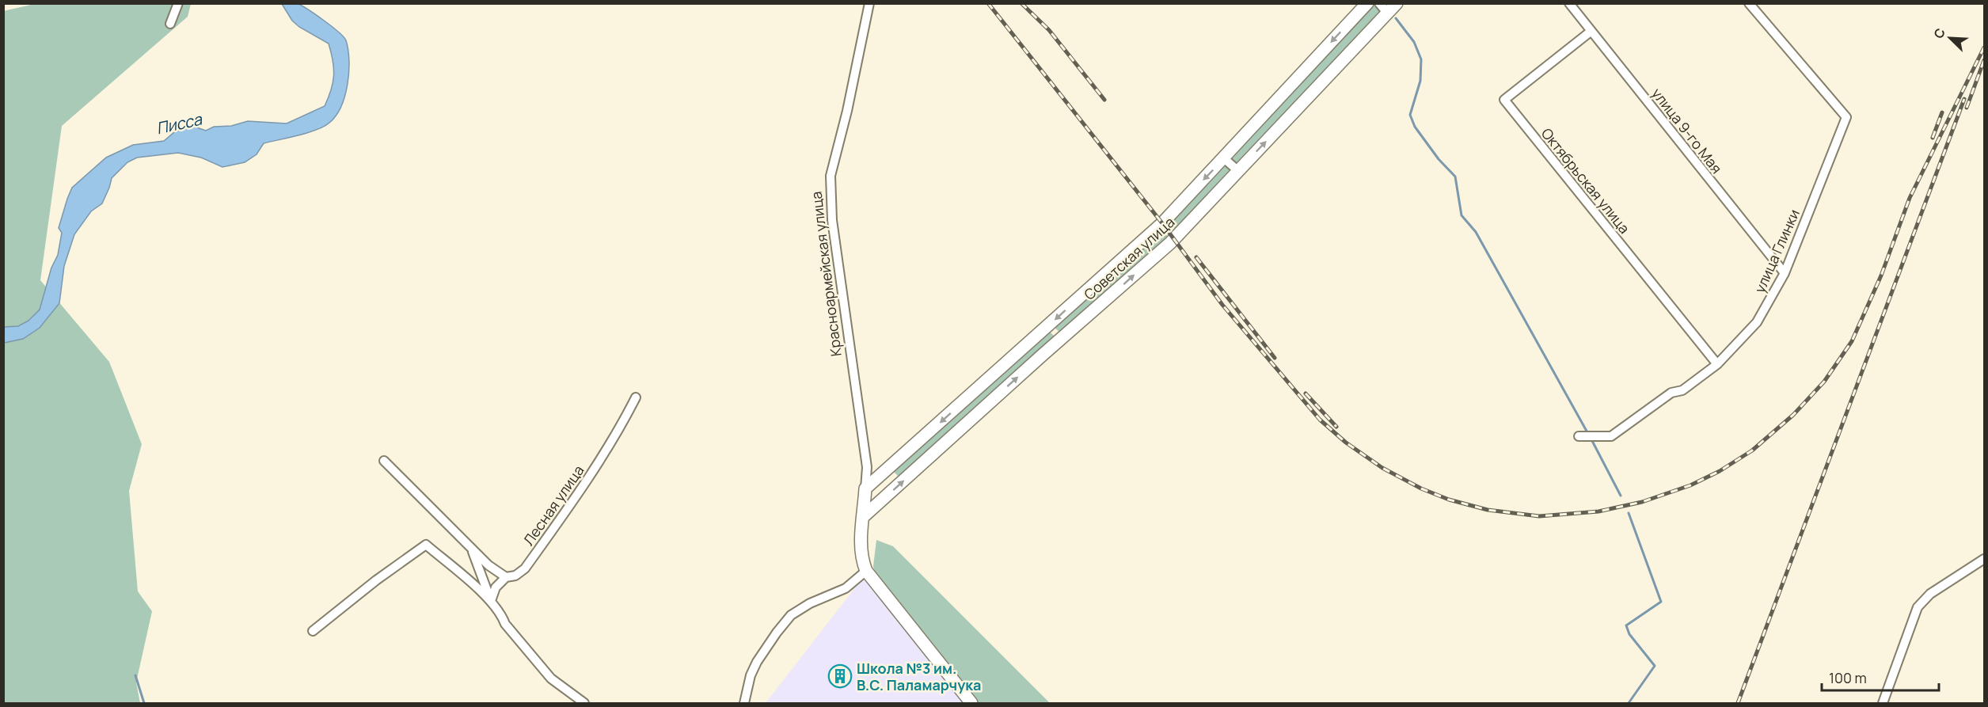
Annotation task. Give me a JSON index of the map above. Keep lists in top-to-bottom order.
{
  "streets": {
    "main road": ["Советская улица", "Красноармейская улица"],
    "street": [
      "улица 9-го Мая",
      "Октябрьская улица",
      "улица Глинки",
      "Лесная улица"
    ]
  },
  "crossings": [
    ["улица 9-го Мая", "Октябрьская улица"],
    ["улица 9-го Мая", "улица Глинки"],
    ["Октябрьская улица", "улица Глинки"],
    ["Советская улица", "Красноармейская улица"]
  ],
  "water": ["Писса"],
  "places": {
    "building": ["Школа №3 им. В.С. Паламарчука"]
  },
  "scale_bar": "100 m",
  "north": "top left"
}
